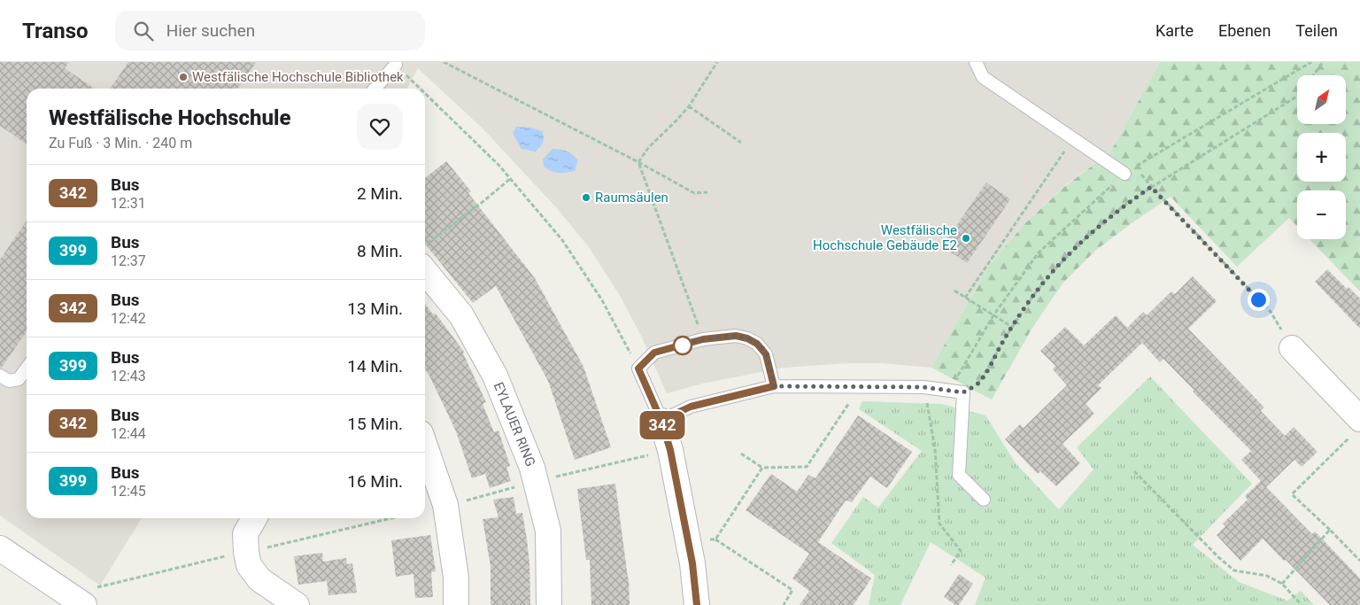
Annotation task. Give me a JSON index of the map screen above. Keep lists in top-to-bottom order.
{
  "streets": {
    "street": ["EYLAUER RING"]
  },
  "places": ["Westfälische Hochschule Bibliothek", "Raumsäulen", "Westfälische Hochschule Gebäude E2"],
  "lines": ["bus line 342"],
  "north": "top right",
  "page": {
    "header": "Transo",
    "search": "Hier suchen",
    "nav": ["Karte", "Ebenen", "Teilen"],
    "on_map": "342",
    "map_buttons": ["+", "−"],
    "heading": ["Westfälische Hochschule", "Zu Fuß · 3 Min. · 240 m"],
    "list": [
      {
        "mark": "342",
        "name": "Bus",
        "note": "12:31",
        "value": "2 Min."
      },
      {
        "mark": "399",
        "name": "Bus",
        "note": "12:37",
        "value": "8 Min."
      },
      {
        "mark": "342",
        "name": "Bus",
        "note": "12:42",
        "value": "13 Min."
      },
      {
        "mark": "399",
        "name": "Bus",
        "note": "12:43",
        "value": "14 Min."
      },
      {
        "mark": "342",
        "name": "Bus",
        "note": "12:44",
        "value": "15 Min."
      },
      {
        "mark": "399",
        "name": "Bus",
        "note": "12:45",
        "value": "16 Min."
      }
    ]
  }
}
